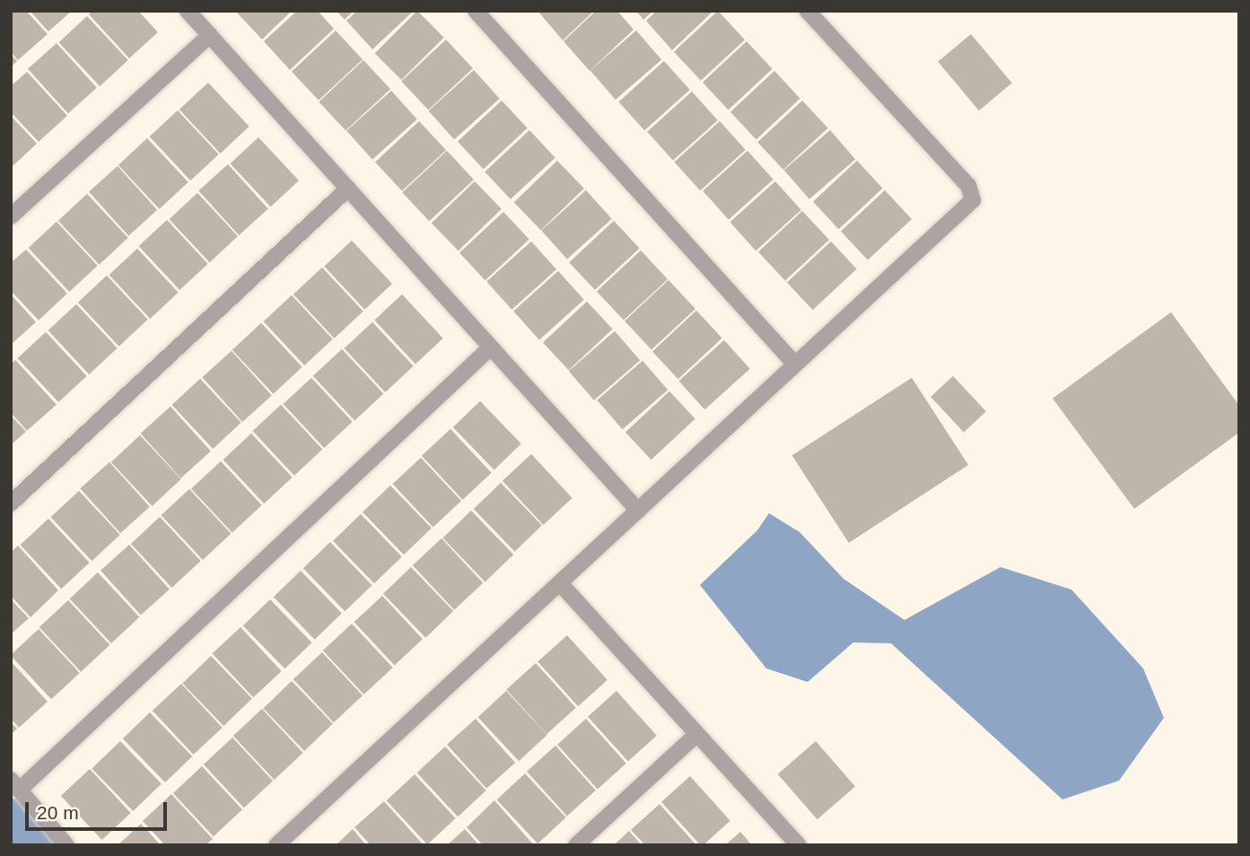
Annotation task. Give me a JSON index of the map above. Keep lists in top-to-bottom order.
{
  "scale_bar": "20 m"
}
